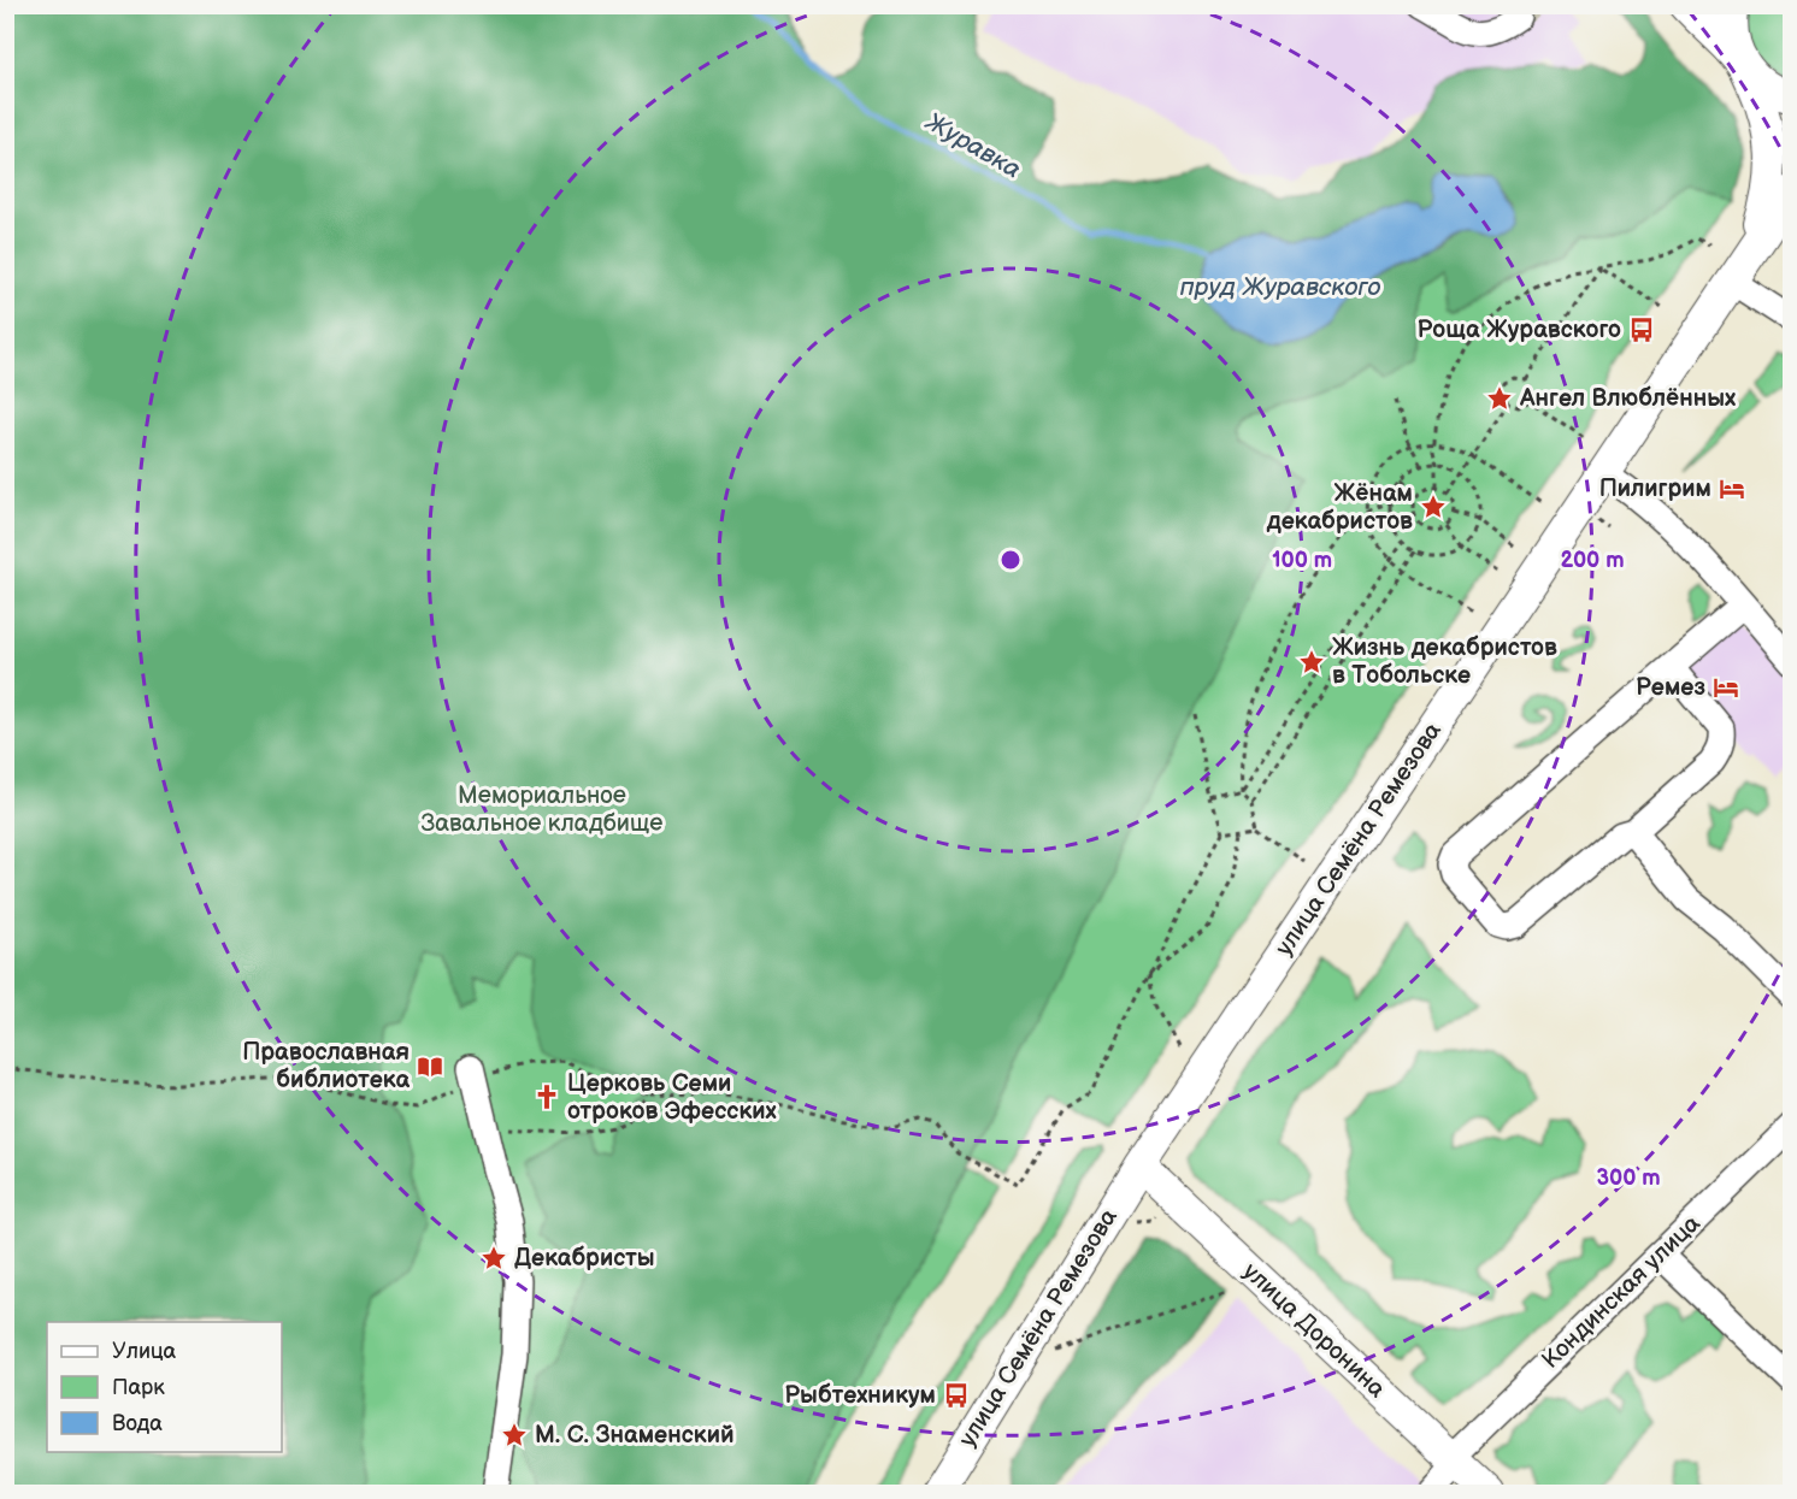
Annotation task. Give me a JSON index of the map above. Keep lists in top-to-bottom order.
{
  "streets": {
    "main road": ["улица Семёна Ремезова", "улица Доронина"],
    "street": ["Кондинская улица"]
  },
  "crossings": [
    ["улица Семёна Ремезова", "улица Доронина"],
    ["Кондинская улица", "улица Доронина"]
  ],
  "water": ["Журавка", "пруд Журавского"],
  "parks": ["Мемориальное Завальное кладбище"],
  "places": {
    "bus stop": ["Роща Журавского", "Рыбтехникум"],
    "place": [
      "Ангел Влюблённых",
      "Жёнам декабристов",
      "Жизнь декабристов в Тобольске",
      "Декабристы",
      "М. С. Знаменский"
    ],
    "hotel": ["Пилигрим", "Ремез"],
    "library": ["Православная библиотека"],
    "church": ["Церковь Семи отроков Эфесских"]
  },
  "legend": ["Улица", "Парк", "Вода"],
  "rings": ["100 m", "200 m", "300 m"]
}
